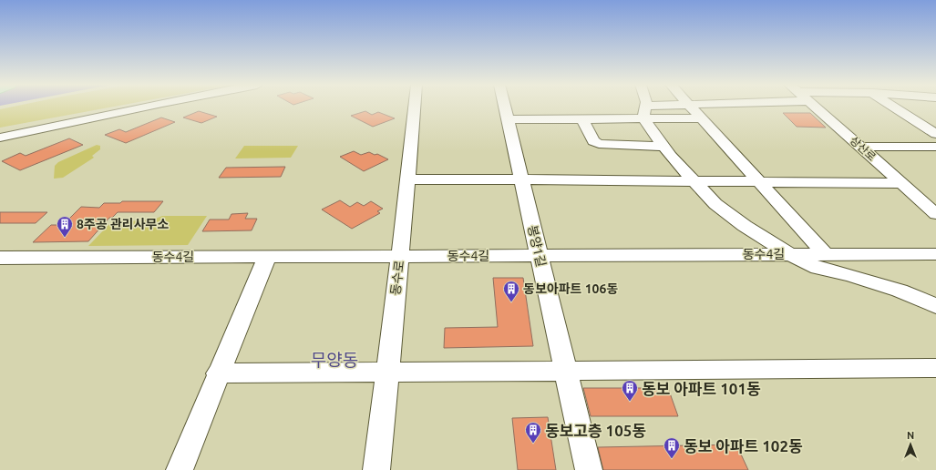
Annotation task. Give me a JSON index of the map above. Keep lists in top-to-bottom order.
{
  "streets": {
    "street": [
      "상산로",
      "봉양1길",
      "동수4길",
      "동수로"
    ]
  },
  "crossings": [
    ["봉양1길", "동수4길"],
    ["동수4길", "동수로"]
  ],
  "districts": ["무양동"],
  "places": {
    "building": [
      "8주공 관리사무소",
      "동보아파트 106동",
      "동보 아파트 101동",
      "동보고층 105동",
      "동보 아파트 102동"
    ]
  },
  "north": "top"
}
